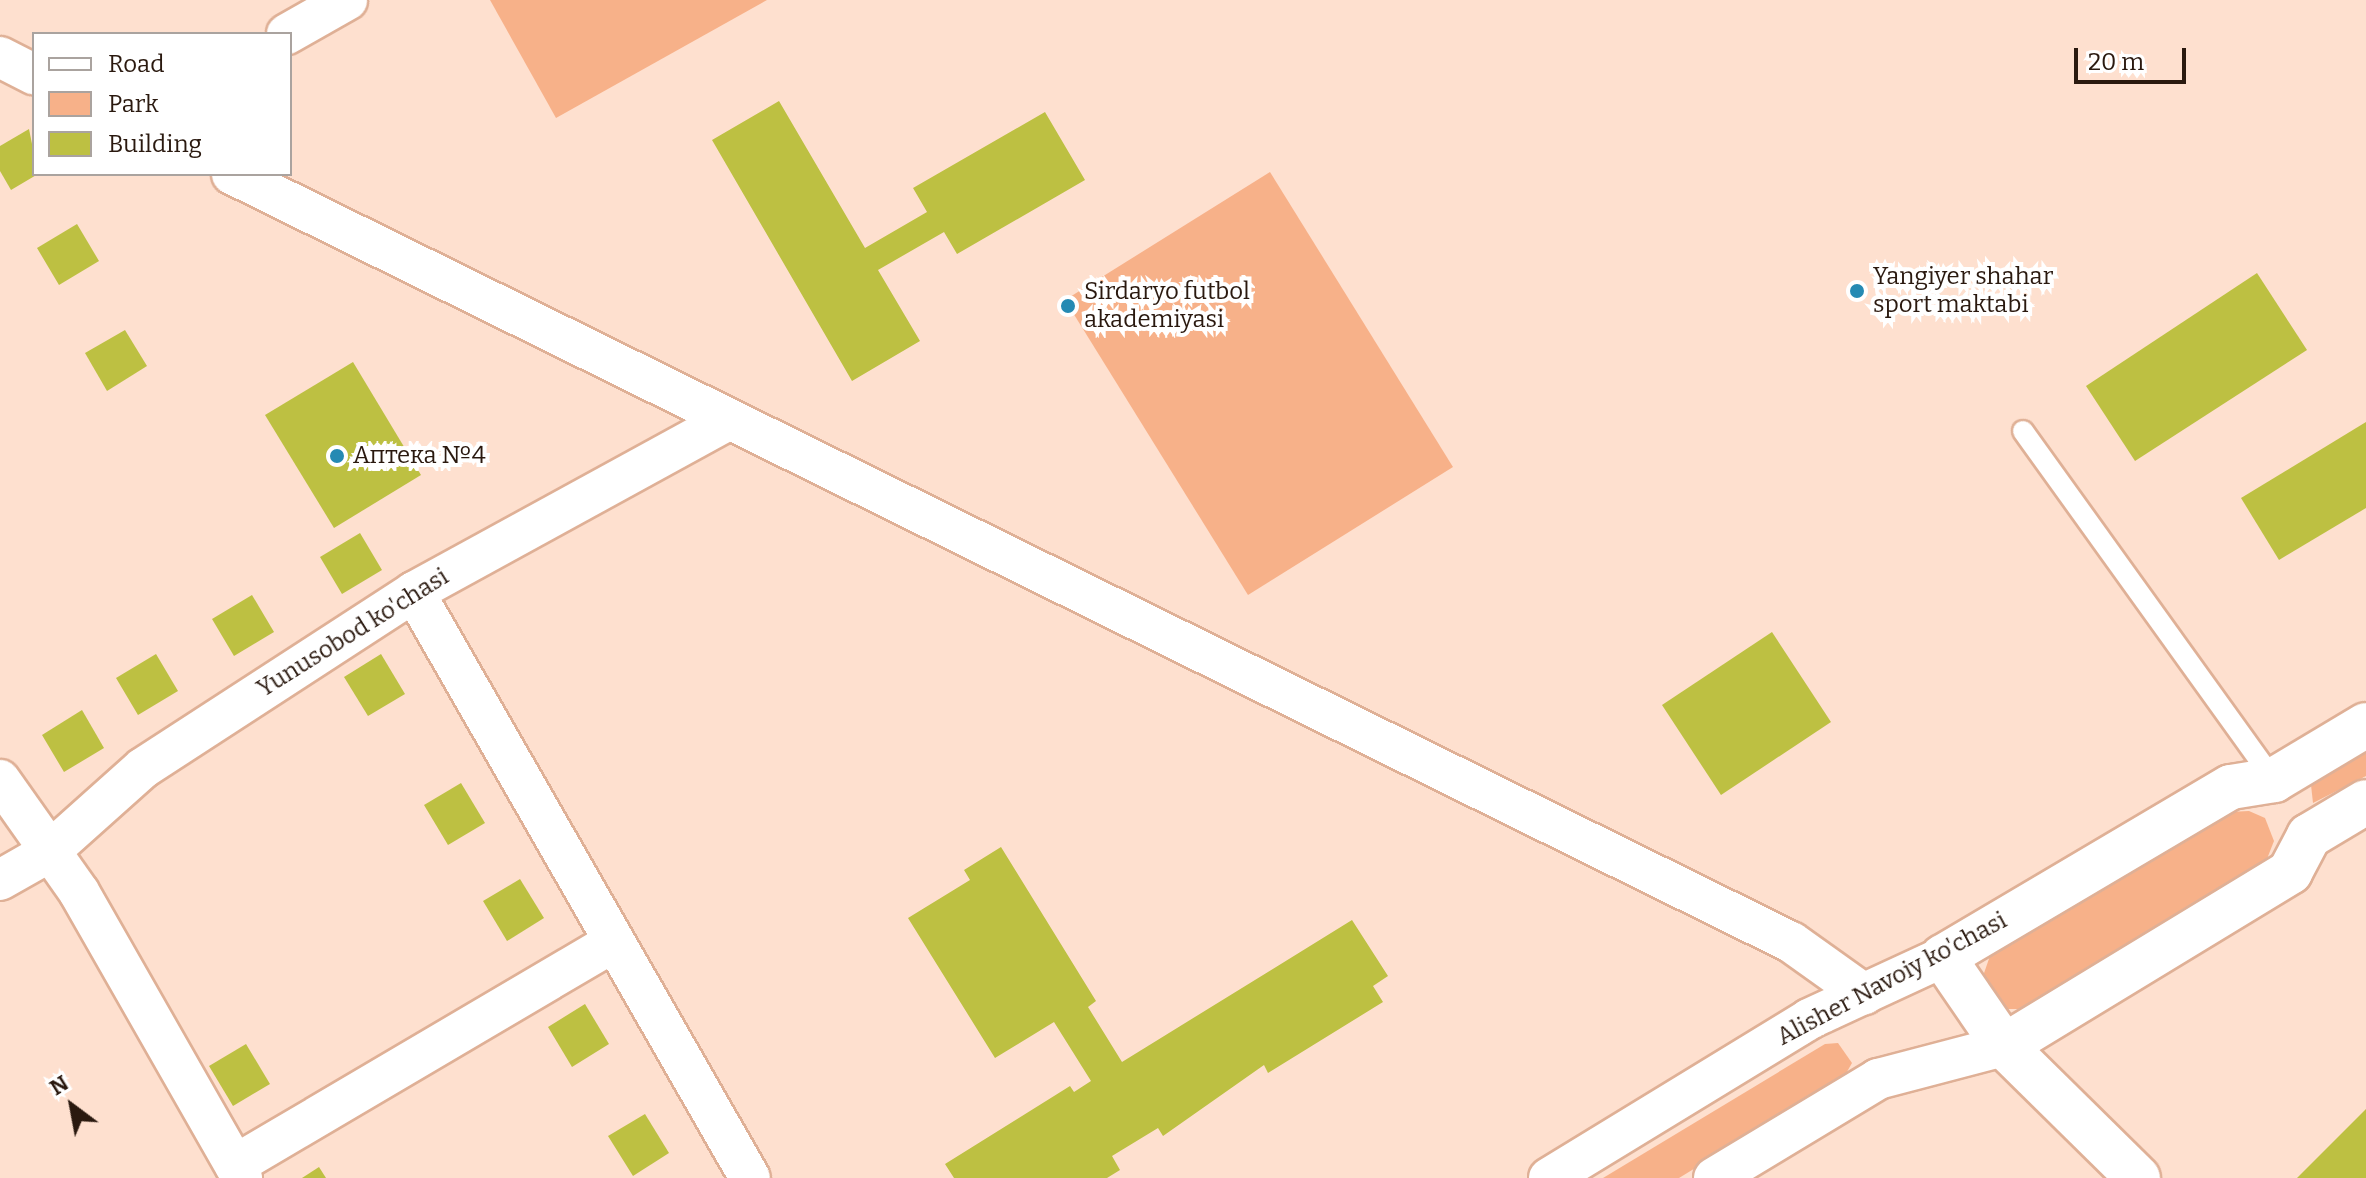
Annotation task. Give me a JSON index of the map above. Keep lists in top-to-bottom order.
{
  "streets": {
    "street": ["Yunusobod ko'chasi", "Alisher Navoiy ko'chasi"]
  },
  "places": ["Yangiyer shahar sport maktabi", "Sirdaryo futbol akademiyasi", "Аптека №4"],
  "legend": ["Road", "Park", "Building"],
  "scale_bar": "20 m",
  "north": "top left"
}
